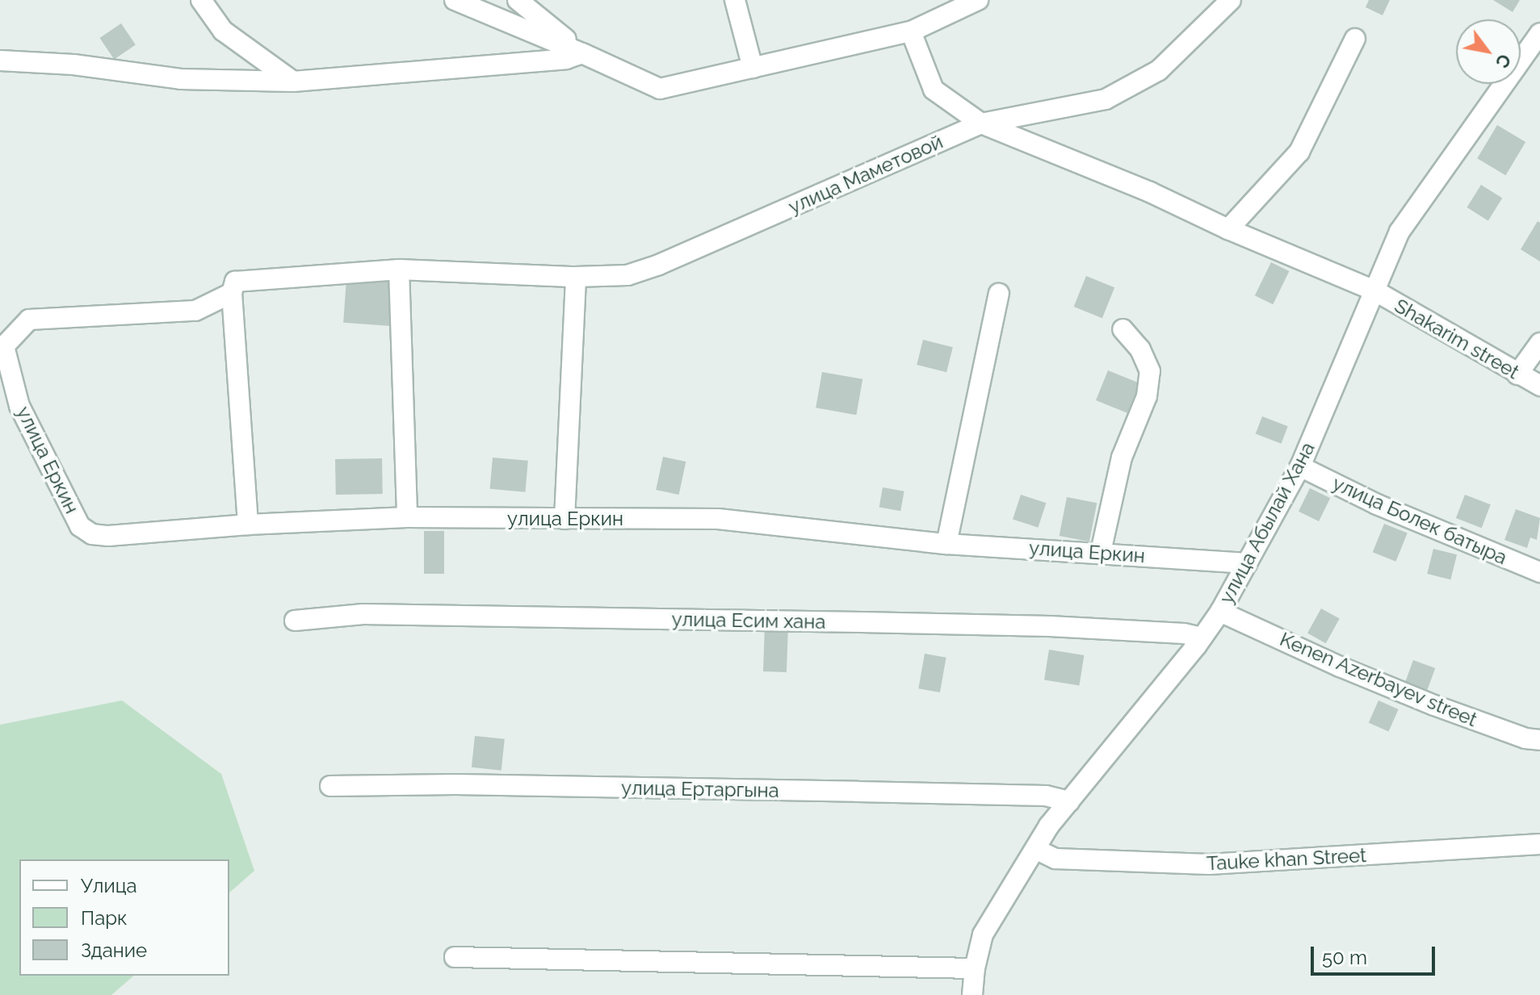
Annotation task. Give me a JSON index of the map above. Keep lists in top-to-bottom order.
{
  "streets": {
    "street": [
      "улица Маметовой",
      "Shakarim street",
      "улица Еркин",
      "улица Болек батыра",
      "улица Абылай Хана",
      "улица Есим хана",
      "Kenen Azerbayev street",
      "улица Ертаргына",
      "Tauke khan Street"
    ]
  },
  "crossings": [
    ["Shakarim street", "улица Абылай Хана"],
    ["улица Еркин", "улица Абылай Хана"],
    ["улица Болек батыра", "улица Абылай Хана"],
    ["улица Абылай Хана", "улица Есим хана"],
    ["улица Абылай Хана", "Kenen Azerbayev street"],
    ["улица Абылай Хана", "улица Ертаргына"],
    ["улица Абылай Хана", "Tauke khan Street"]
  ],
  "legend": ["Улица", "Парк", "Здание"],
  "scale_bar": "50 m",
  "north": "bottom right"
}
